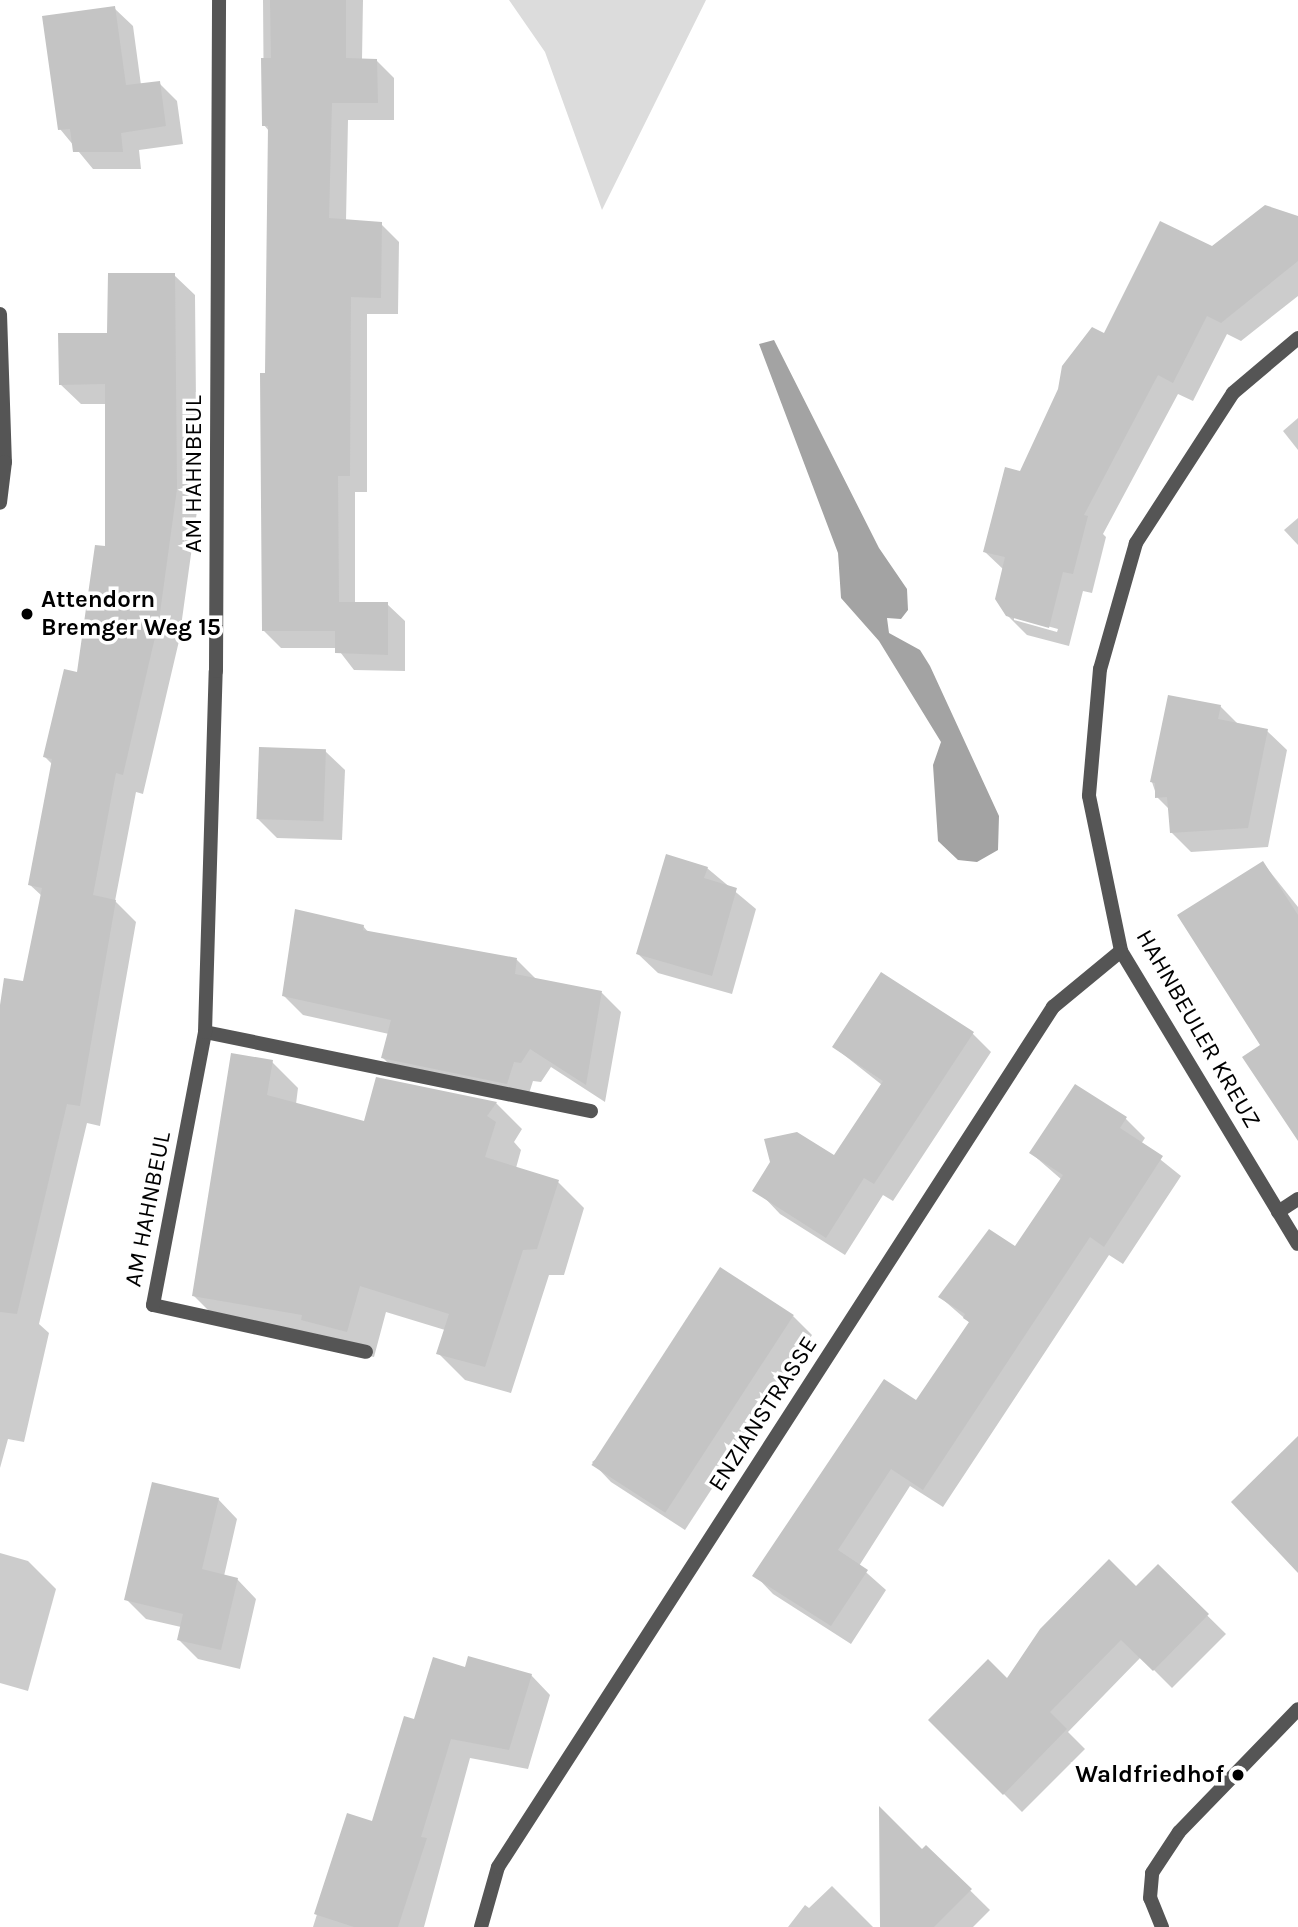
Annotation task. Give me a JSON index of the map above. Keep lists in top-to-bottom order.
{
  "streets": {
    "street": ["AM HAHNBEUL", "HAHNBEULER KREUZ", "ENZIANSTRASSE"]
  },
  "crossings": [
    ["HAHNBEULER KREUZ", "ENZIANSTRASSE"]
  ],
  "places": ["Attendorn Bremger Weg 15", "Waldfriedhof"]
}
